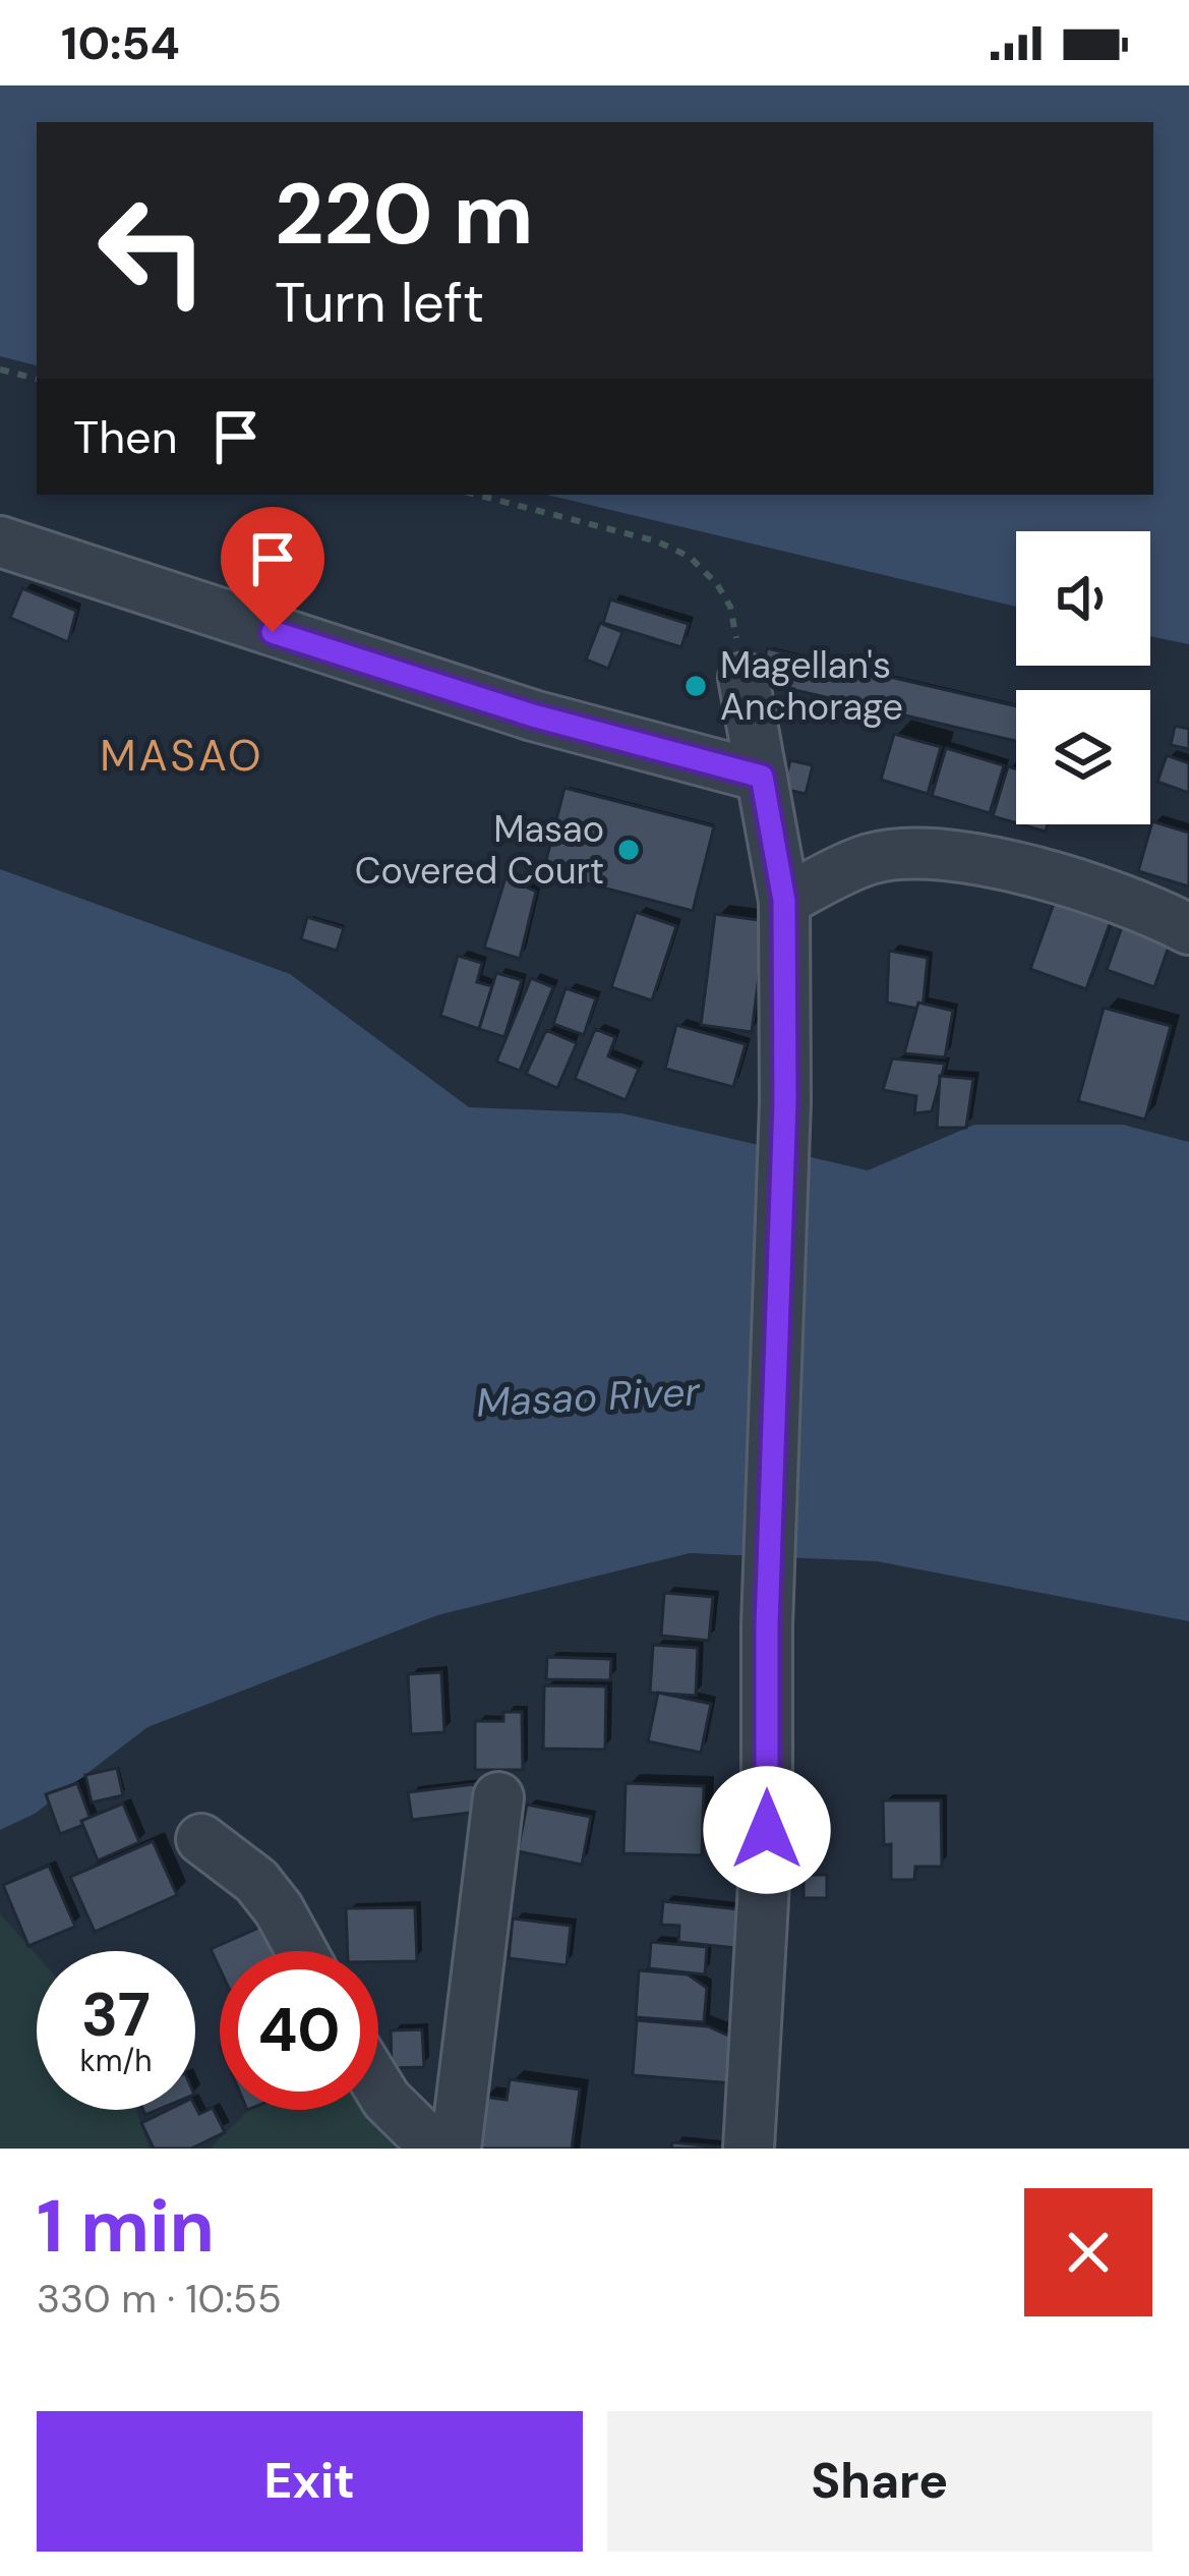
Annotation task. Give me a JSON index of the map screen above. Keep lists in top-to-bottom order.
{
  "districts": ["MASAO"],
  "water": ["Masao River"],
  "places": ["Magellan's Anchorage", "Masao Covered Court"],
  "page": {
    "status": "10:54",
    "turn": ["220 m", "Turn left"],
    "then": "Then",
    "speed": "37 km/h",
    "limit": "40",
    "heading": ["1 min", "330 m · 10:55"],
    "buttons": ["Exit", "Share"]
  }
}
